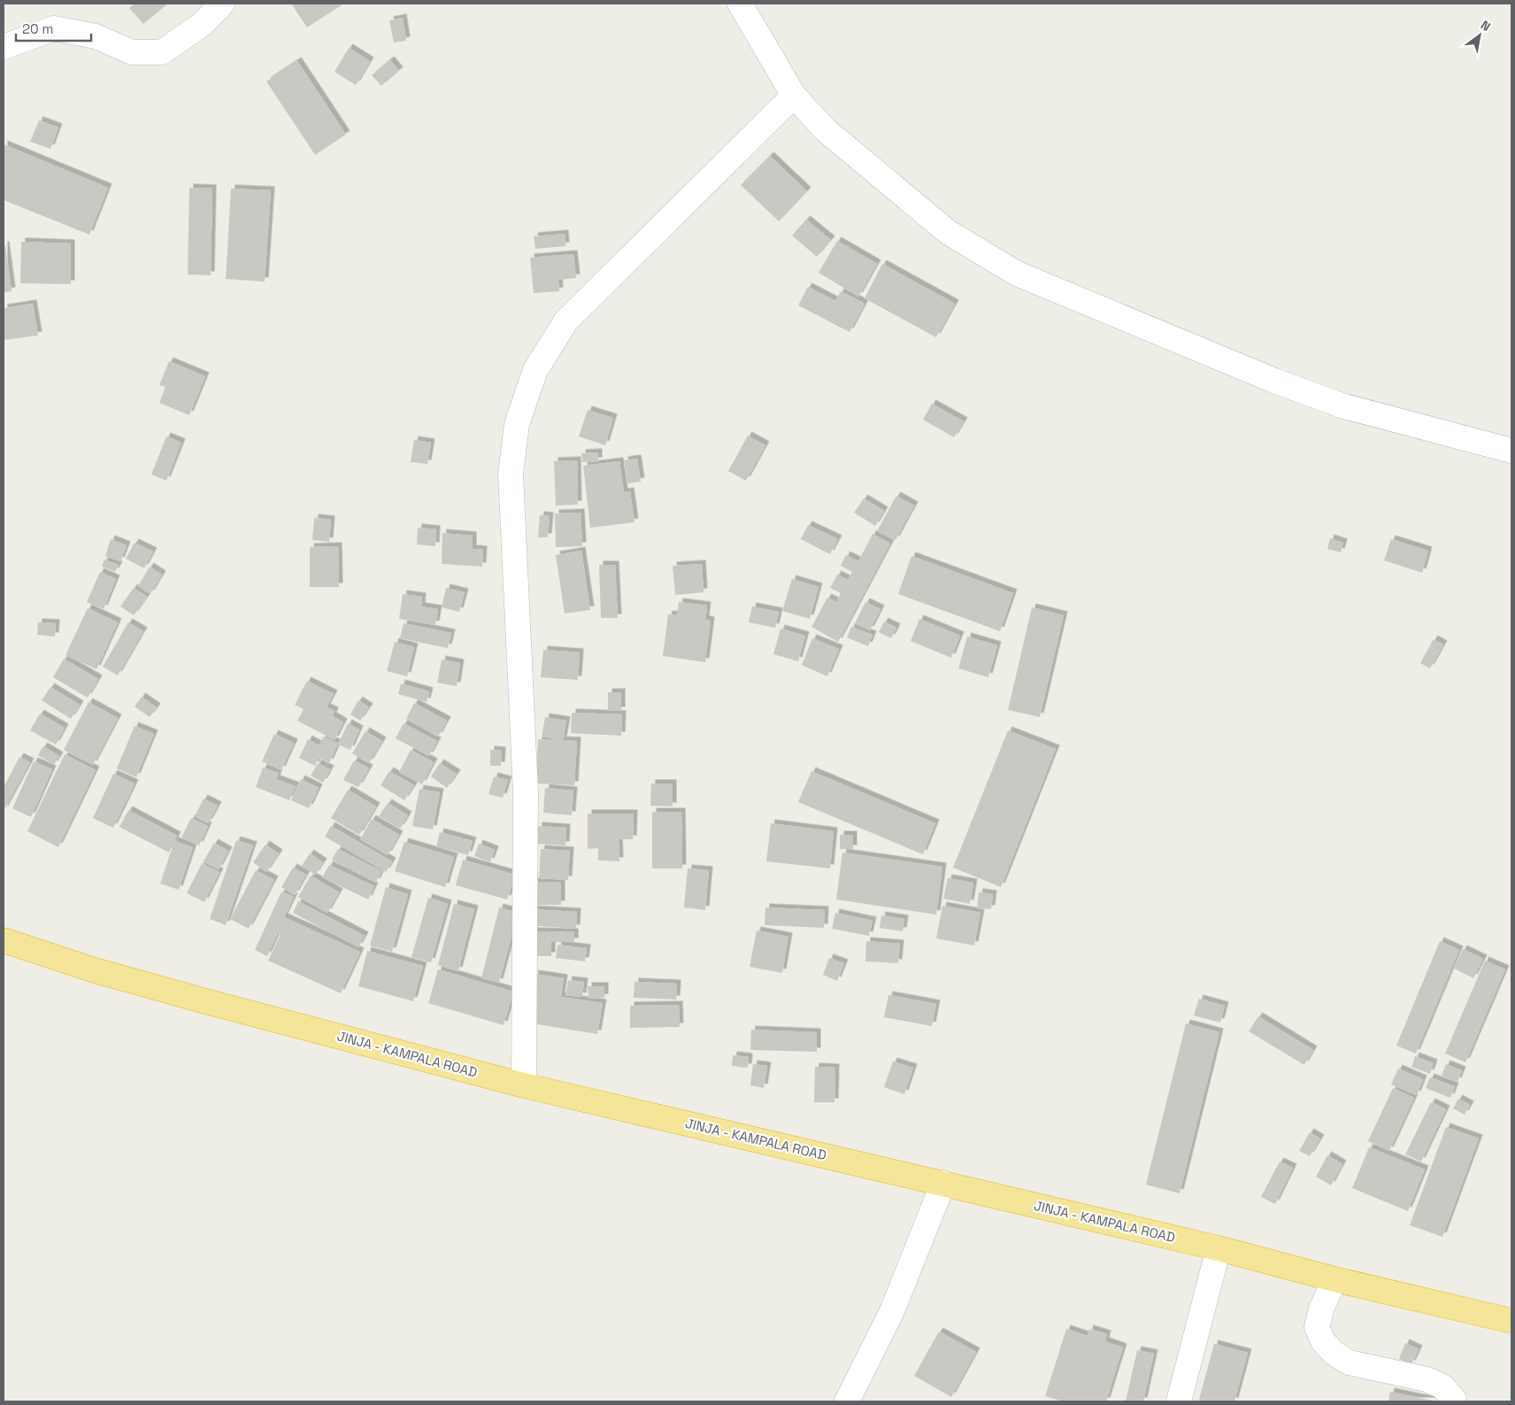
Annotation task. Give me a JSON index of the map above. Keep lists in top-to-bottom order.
{
  "streets": {
    "highway": ["JINJA - KAMPALA ROAD"]
  },
  "scale_bar": "20 m",
  "north": "top right"
}
